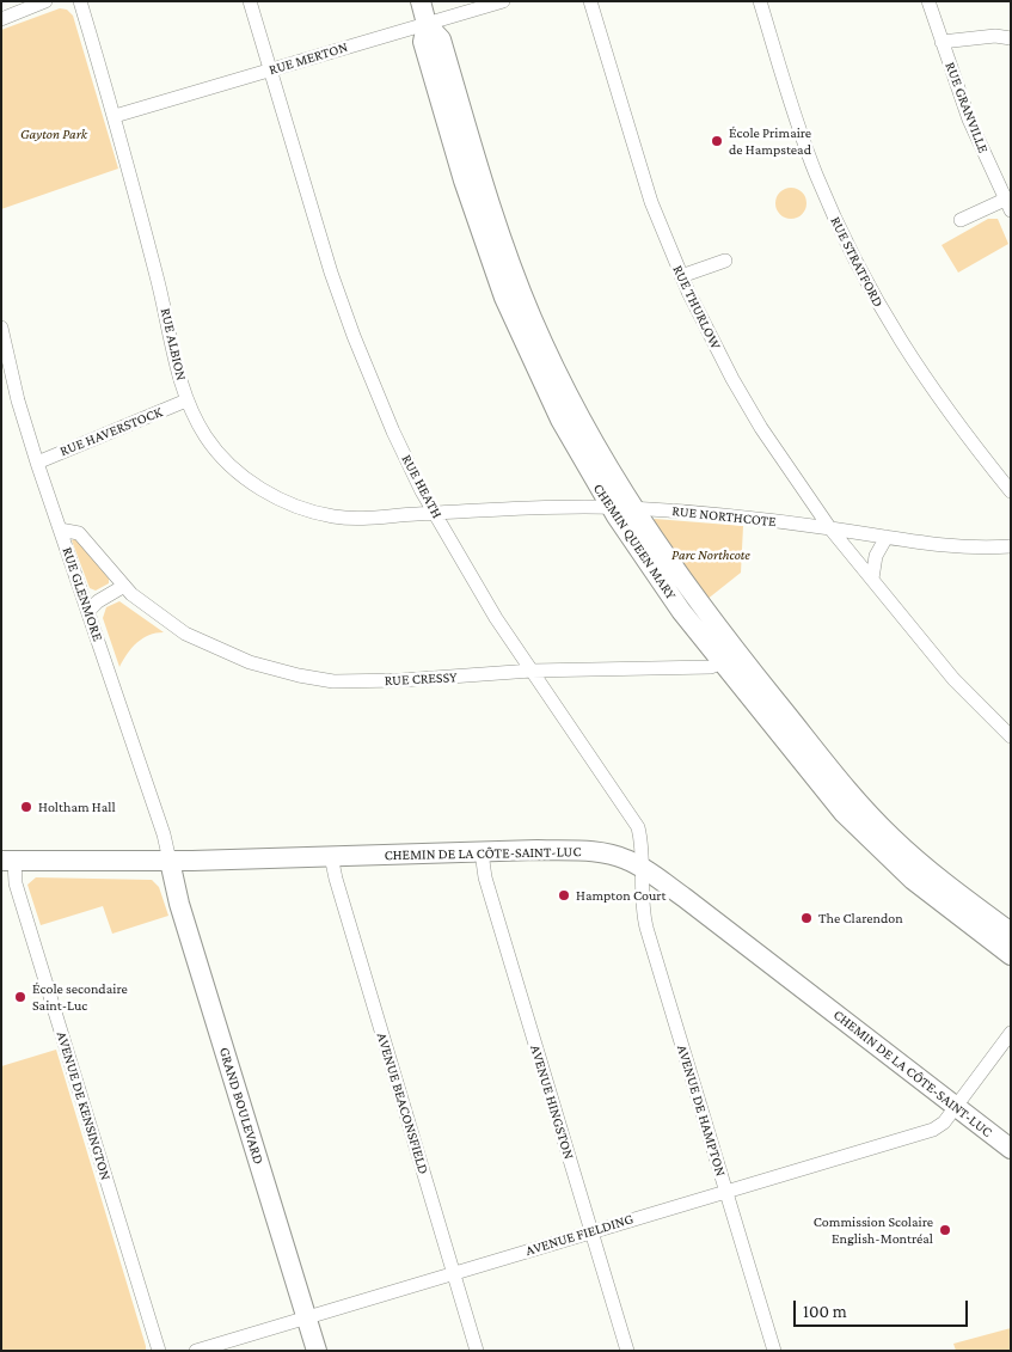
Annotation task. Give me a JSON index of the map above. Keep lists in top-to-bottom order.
{
  "streets": {
    "street": [
      "RUE MERTON",
      "RUE GRANVILLE",
      "RUE STRATFORD",
      "RUE THURLOW",
      "RUE ALBION",
      "RUE HAVERSTOCK",
      "RUE HEATH",
      "RUE NORTHCOTE",
      "CHEMIN QUEEN MARY",
      "RUE GLENMORE",
      "RUE CRESSY",
      "CHEMIN DE LA CÔTE-SAINT-LUC",
      "AVENUE HINGSTON",
      "AVENUE BEACONSFIELD",
      "AVENUE DE KENSINGTON",
      "GRAND BOULEVARD",
      "AVENUE DE HAMPTON",
      "AVENUE FIELDING"
    ]
  },
  "crossings": [
    ["RUE MERTON", "RUE ALBION"],
    ["RUE MERTON", "RUE HEATH"],
    ["RUE MERTON", "CHEMIN QUEEN MARY"],
    ["RUE THURLOW", "RUE NORTHCOTE"],
    ["RUE ALBION", "RUE HAVERSTOCK"],
    ["RUE ALBION", "RUE HEATH"],
    ["RUE ALBION", "RUE NORTHCOTE"],
    ["RUE HAVERSTOCK", "RUE GLENMORE"],
    ["RUE HEATH", "RUE NORTHCOTE"],
    ["RUE HEATH", "RUE CRESSY"],
    ["RUE HEATH", "CHEMIN DE LA CÔTE-SAINT-LUC"],
    ["RUE HEATH", "AVENUE DE HAMPTON"],
    ["RUE NORTHCOTE", "CHEMIN QUEEN MARY"],
    ["CHEMIN QUEEN MARY", "RUE CRESSY"],
    ["RUE GLENMORE", "RUE CRESSY"],
    ["RUE GLENMORE", "CHEMIN DE LA CÔTE-SAINT-LUC"],
    ["RUE GLENMORE", "GRAND BOULEVARD"],
    ["CHEMIN DE LA CÔTE-SAINT-LUC", "AVENUE HINGSTON"],
    ["CHEMIN DE LA CÔTE-SAINT-LUC", "AVENUE BEACONSFIELD"],
    ["CHEMIN DE LA CÔTE-SAINT-LUC", "AVENUE DE KENSINGTON"],
    ["CHEMIN DE LA CÔTE-SAINT-LUC", "GRAND BOULEVARD"],
    ["CHEMIN DE LA CÔTE-SAINT-LUC", "AVENUE DE HAMPTON"],
    ["CHEMIN DE LA CÔTE-SAINT-LUC", "AVENUE FIELDING"],
    ["AVENUE HINGSTON", "AVENUE FIELDING"],
    ["AVENUE BEACONSFIELD", "AVENUE FIELDING"],
    ["GRAND BOULEVARD", "AVENUE FIELDING"],
    ["AVENUE DE HAMPTON", "AVENUE FIELDING"]
  ],
  "parks": ["Gayton Park", "Parc Northcote"],
  "places": [
    "École Primaire de Hampstead",
    "Holtham Hall",
    "Hampton Court",
    "The Clarendon",
    "École secondaire Saint-Luc",
    "Commission Scolaire English-Montréal"
  ],
  "scale_bar": "100 m"
}
